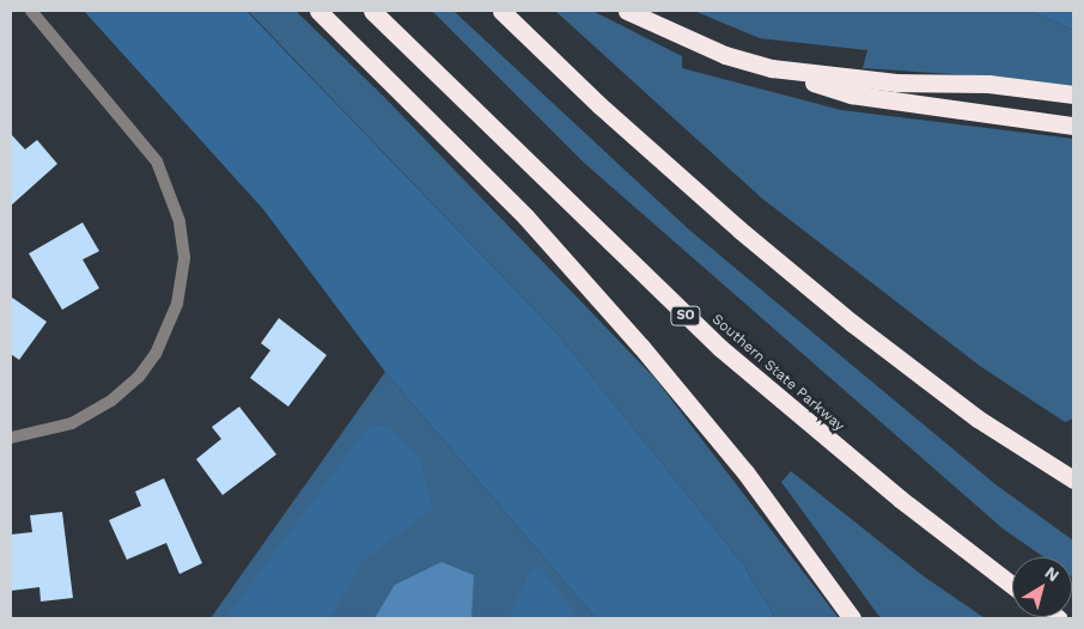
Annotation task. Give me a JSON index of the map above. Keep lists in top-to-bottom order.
{
  "streets": {
    "highway": ["SO", "Southern State Parkway"]
  },
  "north": "top right"
}
